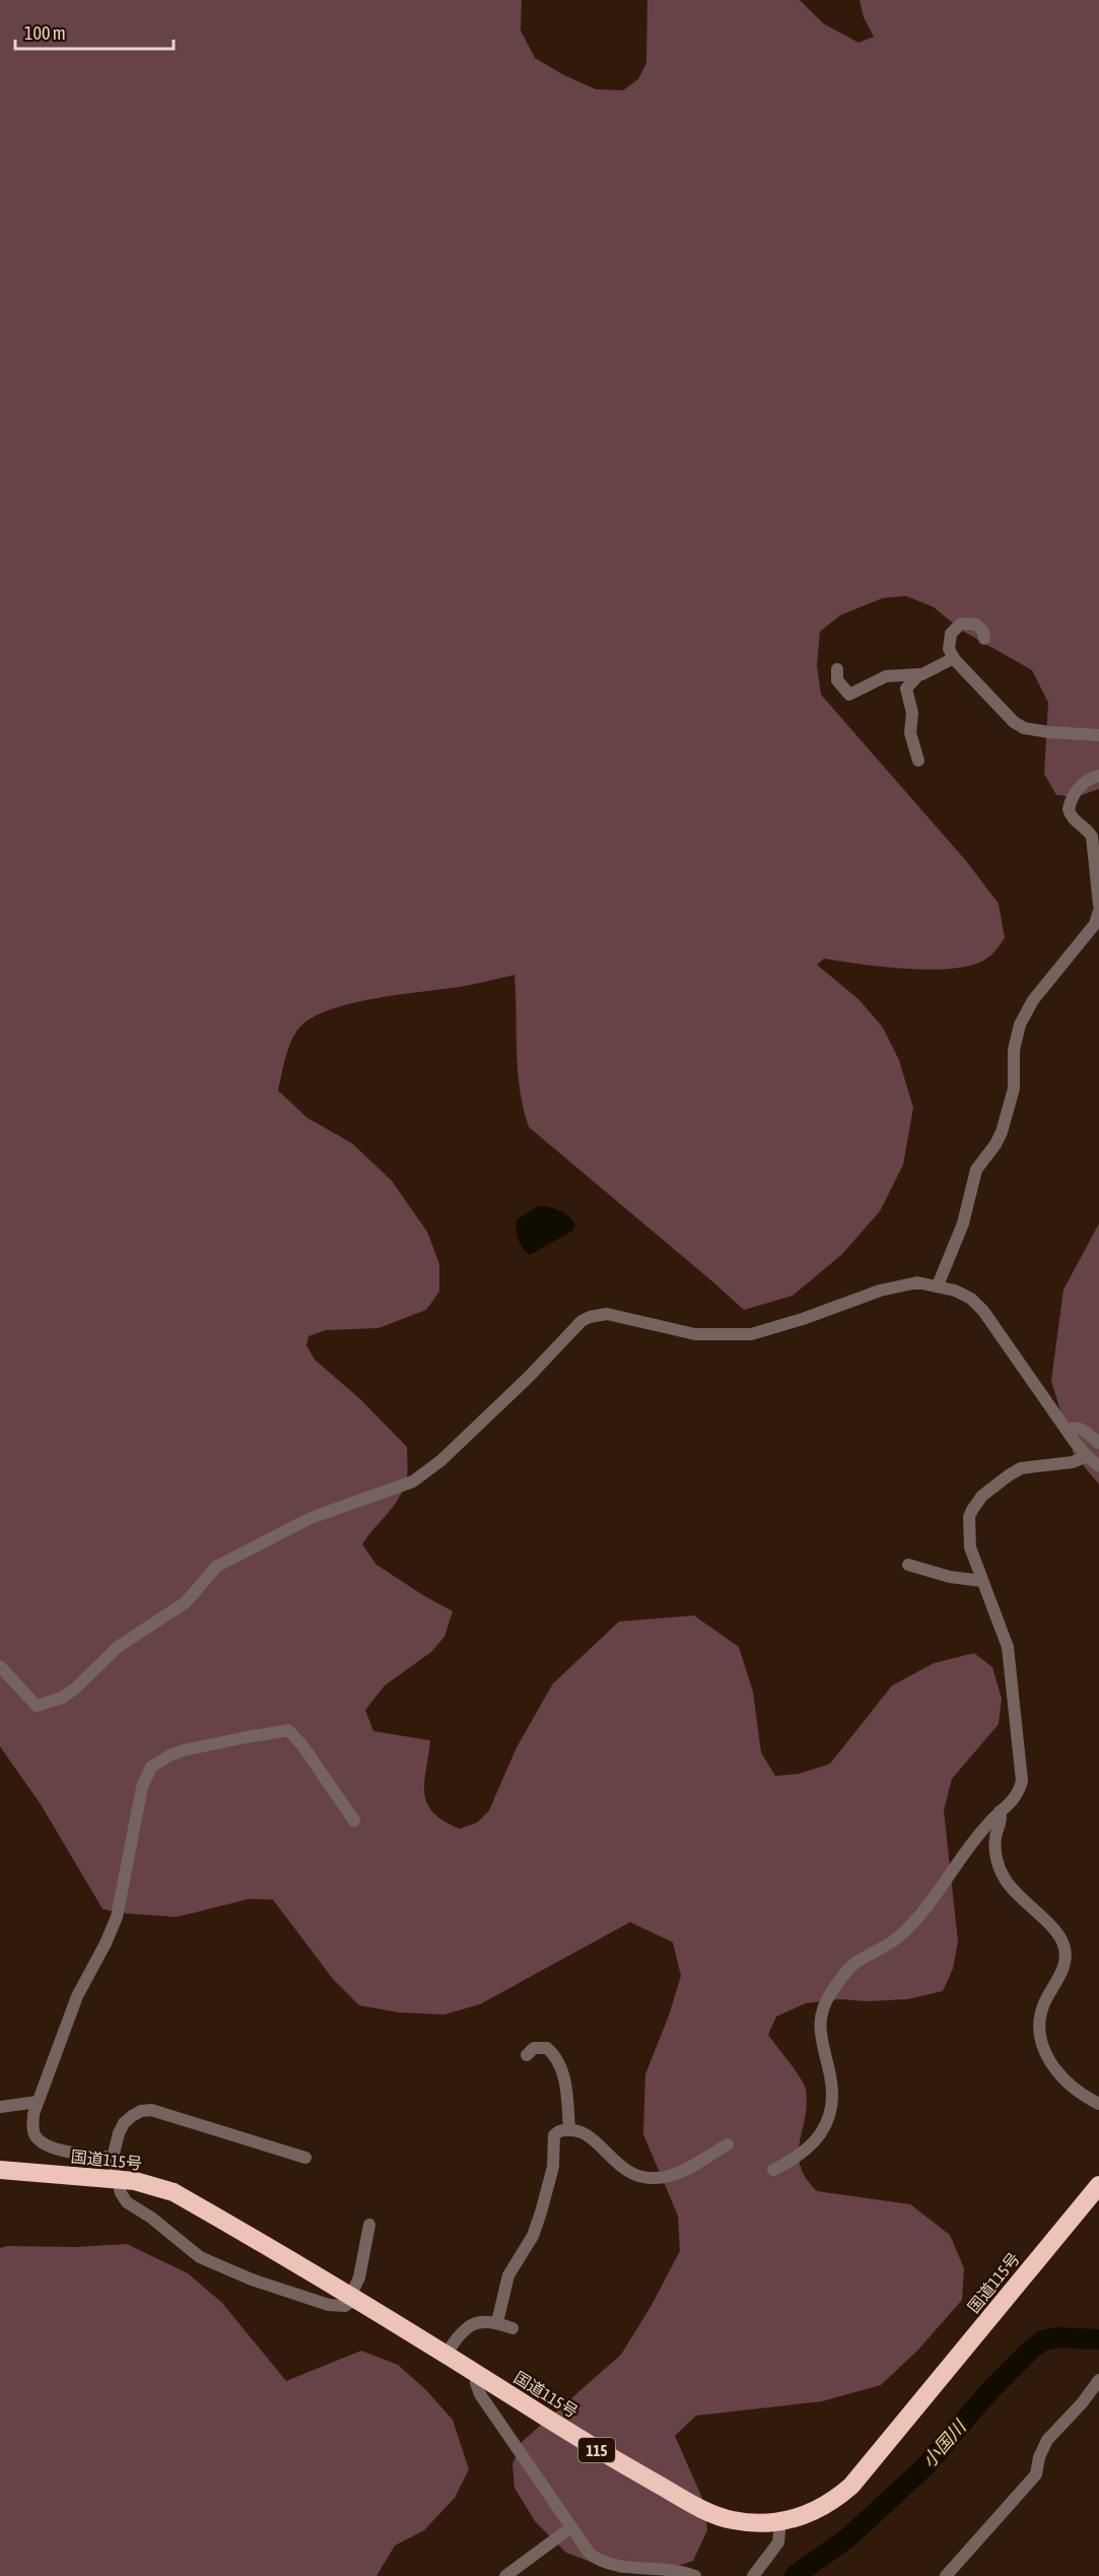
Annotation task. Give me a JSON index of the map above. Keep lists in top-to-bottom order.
{
  "streets": {
    "highway": ["国道115号", "115"]
  },
  "water": ["小国川"],
  "scale_bar": "100 m"
}
